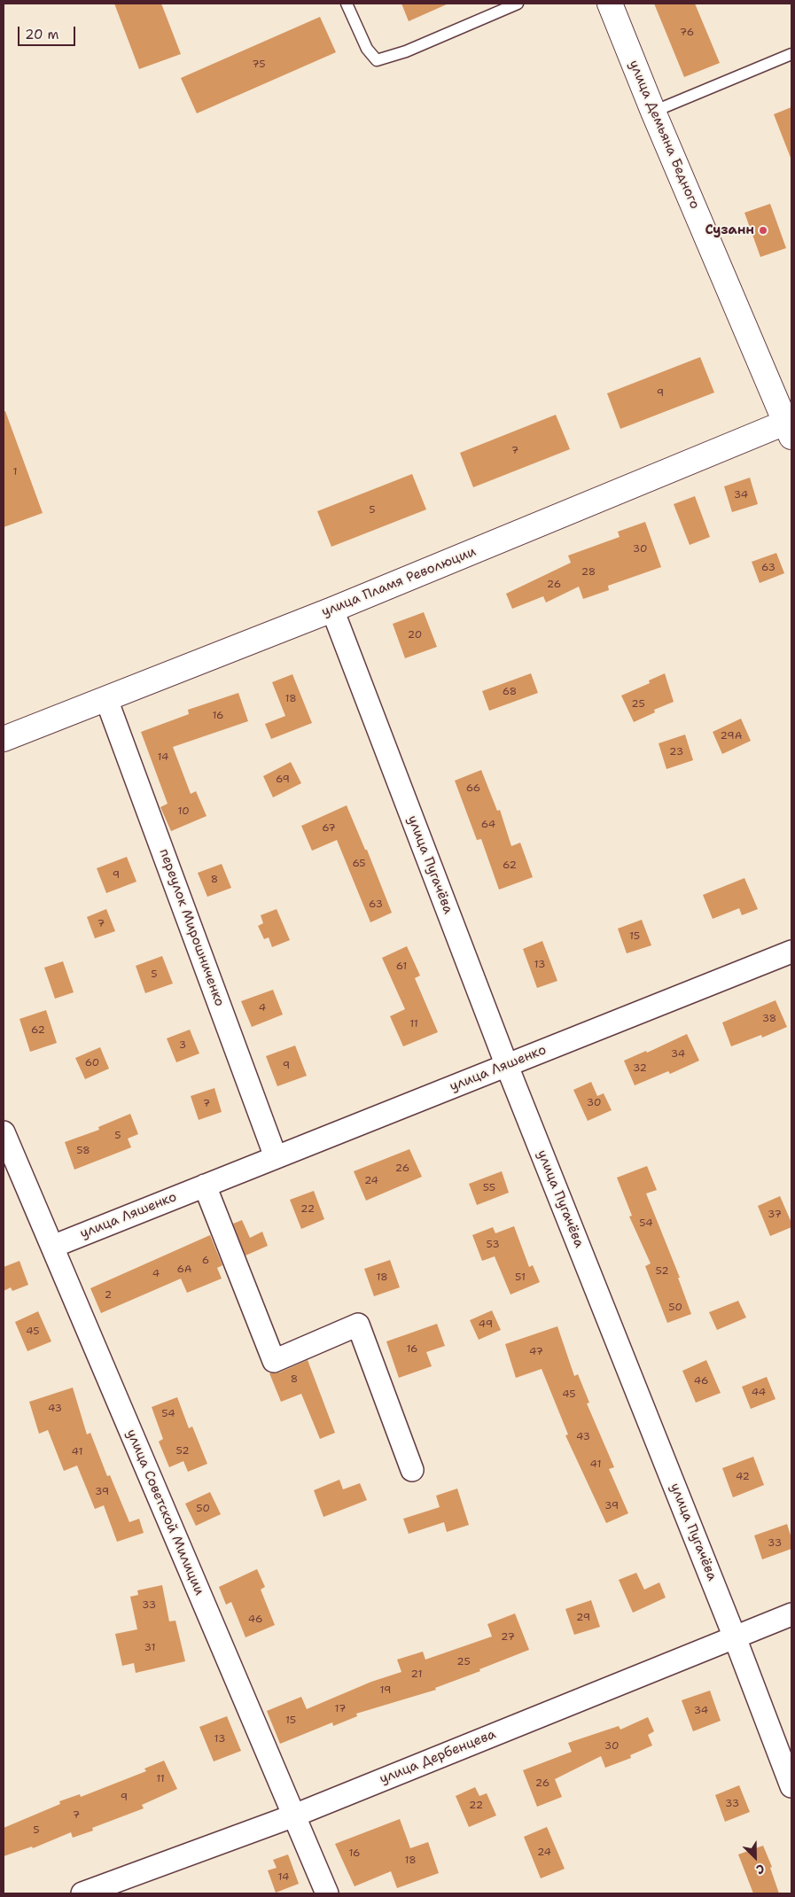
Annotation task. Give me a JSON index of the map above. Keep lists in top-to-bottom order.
{
  "streets": {
    "street": [
      "улица Демьяна Бедного",
      "улица Пламя Революции",
      "улица Пугачёва",
      "переулок Мирошниченко",
      "улица Ляшенко",
      "улица Советской Милиции",
      "улица Дербенцева"
    ]
  },
  "crossings": [
    ["улица Демьяна Бедного", "улица Пламя Революции"],
    ["улица Пламя Революции", "улица Пугачёва"],
    ["улица Пламя Революции", "переулок Мирошниченко"],
    ["улица Пугачёва", "улица Ляшенко"],
    ["улица Пугачёва", "улица Дербенцева"],
    ["переулок Мирошниченко", "улица Ляшенко"],
    ["улица Ляшенко", "улица Советской Милиции"],
    ["улица Советской Милиции", "улица Дербенцева"]
  ],
  "places": ["Сузанн"],
  "house_numbers": [
    "76",
    "75",
    "9",
    "7",
    "1",
    "34",
    "5",
    "30",
    "63",
    "28",
    "26",
    "20",
    "68",
    "18",
    "25",
    "16",
    "29А",
    "23",
    "14",
    "69",
    "66",
    "10",
    "64",
    "67",
    "65",
    "62",
    "9",
    "8",
    "63",
    "7",
    "15",
    "13",
    "61",
    "5",
    "4",
    "38",
    "11",
    "62",
    "3",
    "34",
    "60",
    "9",
    "32",
    "30",
    "7",
    "5",
    "58",
    "26",
    "24",
    "55",
    "22",
    "37",
    "54",
    "53",
    "6",
    "6А",
    "52",
    "4",
    "18",
    "51",
    "2",
    "50",
    "49",
    "45",
    "16",
    "47",
    "8",
    "46",
    "44",
    "45",
    "43",
    "54",
    "43",
    "52",
    "41",
    "41",
    "42",
    "39",
    "39",
    "50",
    "33",
    "33",
    "29",
    "46",
    "27",
    "31",
    "25",
    "21",
    "19",
    "17",
    "34",
    "15",
    "13",
    "30",
    "11",
    "26",
    "9",
    "33",
    "22",
    "7",
    "5",
    "24",
    "16",
    "18",
    "14"
  ],
  "scale_bar": "20 m",
  "north": "bottom right"
}
